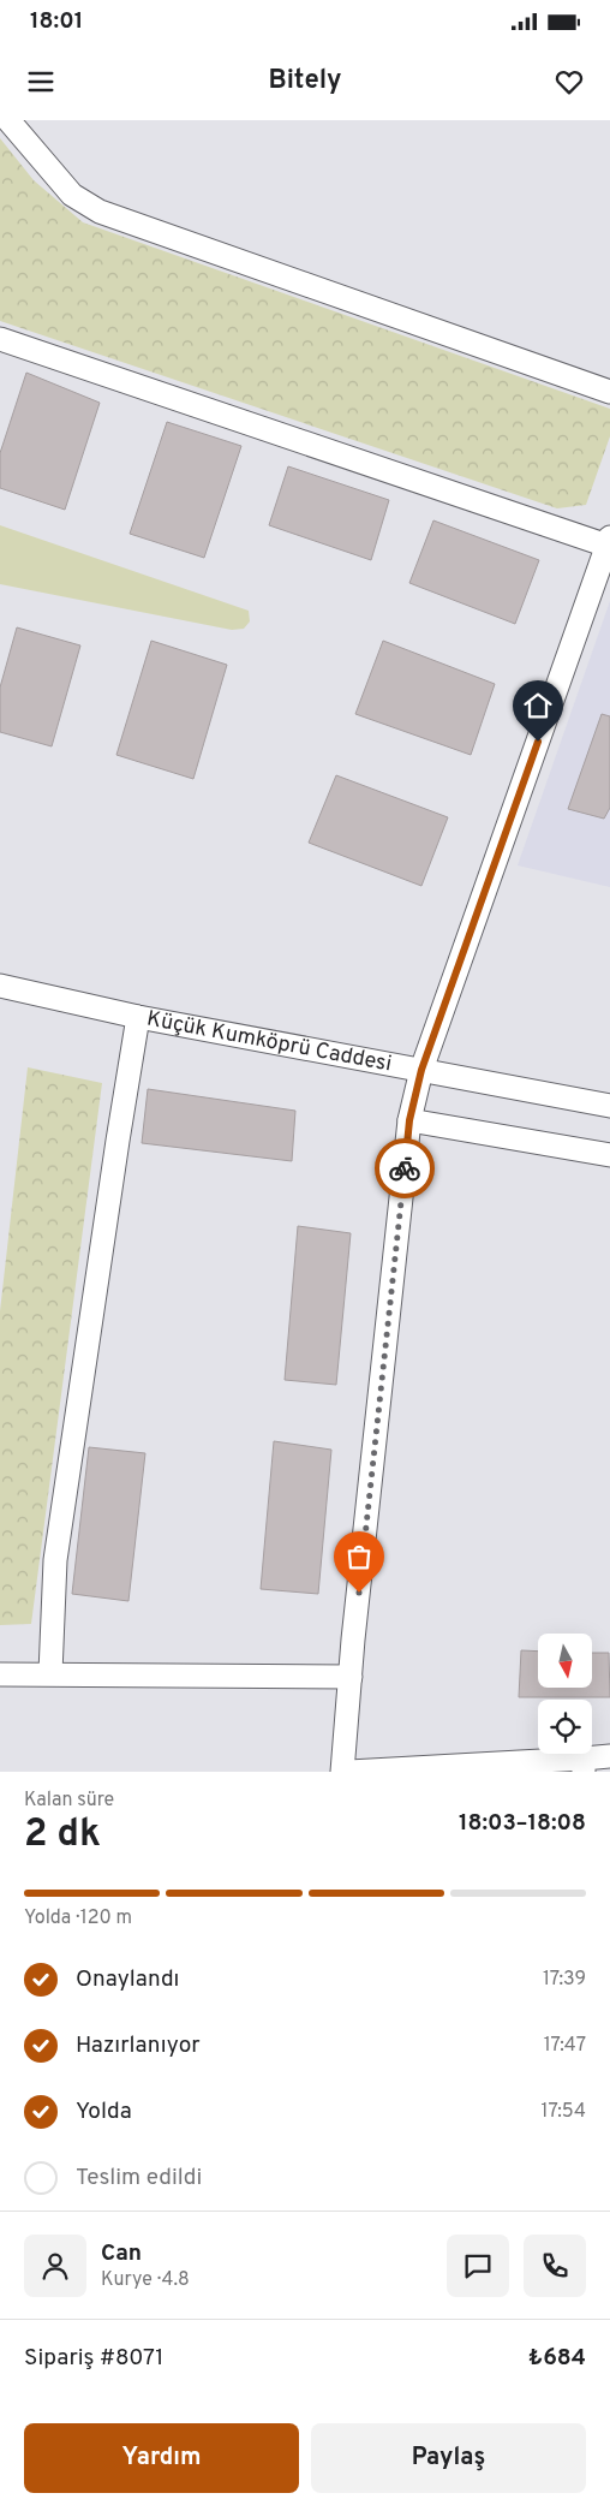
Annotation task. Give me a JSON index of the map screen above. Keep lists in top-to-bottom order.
{
  "streets": {
    "street": ["Küçük Kumköprü Caddesi"]
  },
  "north": "bottom",
  "page": {
    "status": "18:01",
    "header": "Bitely",
    "heading": ["2 dk", "Kalan süre", "18:03–18:08"],
    "panel": [
      "Can",
      "Kurye · 4.8",
      "Sipariş #8071",
      "₺684"
    ],
    "bar": "Yolda · 120 m",
    "list": [
      ["Onaylandı", "17:39"],
      ["Hazırlanıyor", "17:47"],
      ["Yolda", "17:54"],
      "Teslim edildi"
    ],
    "buttons": ["Yardım", "Paylaş"]
  }
}
